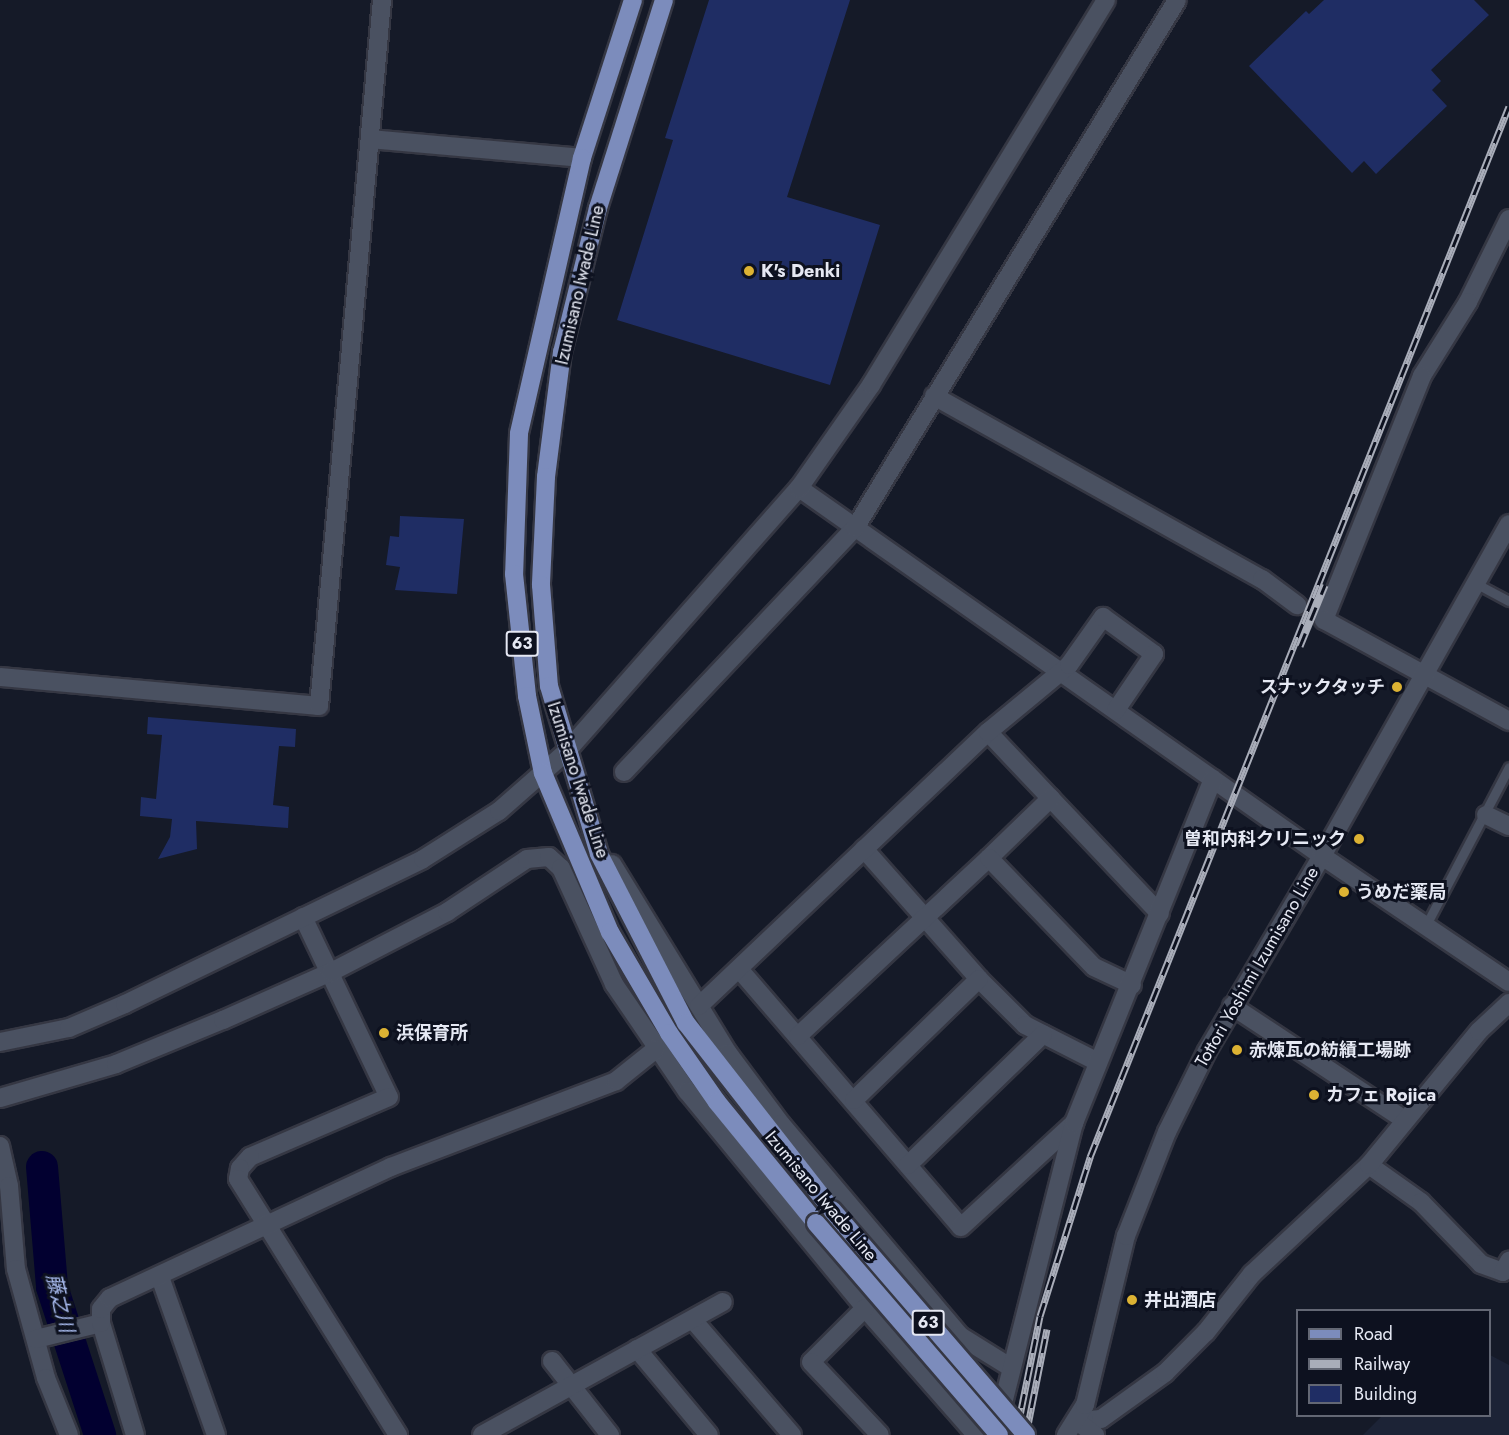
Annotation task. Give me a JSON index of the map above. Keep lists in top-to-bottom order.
{
  "streets": {
    "main road": ["Izumisano Iwade Line", "63"],
    "street": ["Tottori Yoshimi Izumisano Line"]
  },
  "water": ["藤之川"],
  "places": [
    "K's Denki",
    "スナックタッチ",
    "曽和内科クリニック",
    "うめだ薬局",
    "浜保育所",
    "赤煉瓦の紡績工場跡",
    "カフェ Rojica",
    "井出酒店"
  ],
  "legend": ["Road", "Railway", "Building"]
}
